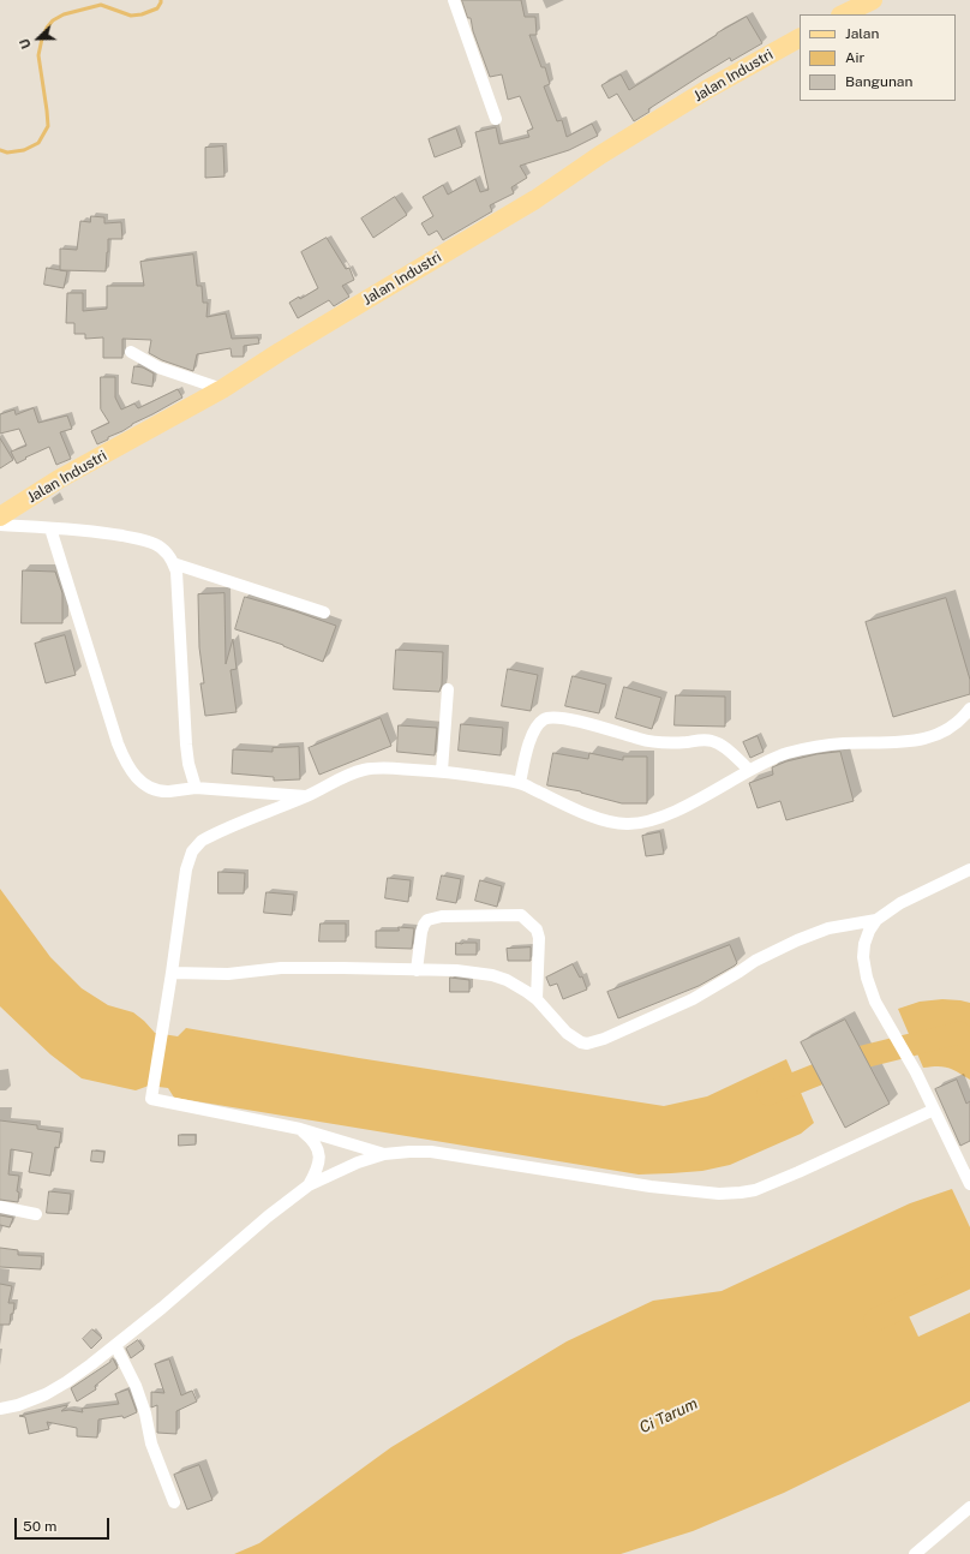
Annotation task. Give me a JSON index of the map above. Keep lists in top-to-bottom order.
{
  "streets": {
    "main road": ["Jalan Industri"]
  },
  "water": ["Ci Tarum"],
  "legend": ["Jalan", "Air", "Bangunan"],
  "scale_bar": "50 m",
  "north": "left"
}
